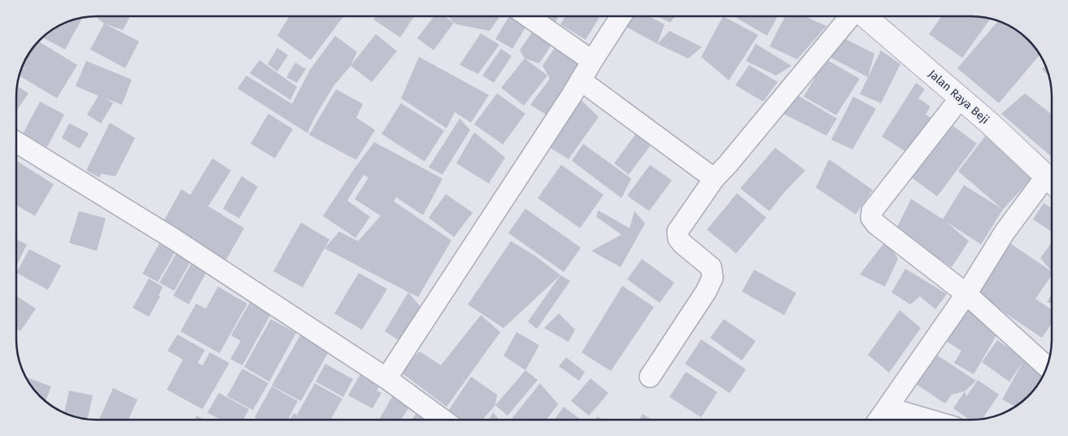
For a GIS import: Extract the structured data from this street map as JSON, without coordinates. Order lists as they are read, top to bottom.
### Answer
{
  "streets": {
    "street": ["Jalan Raya Beji"]
  }
}
